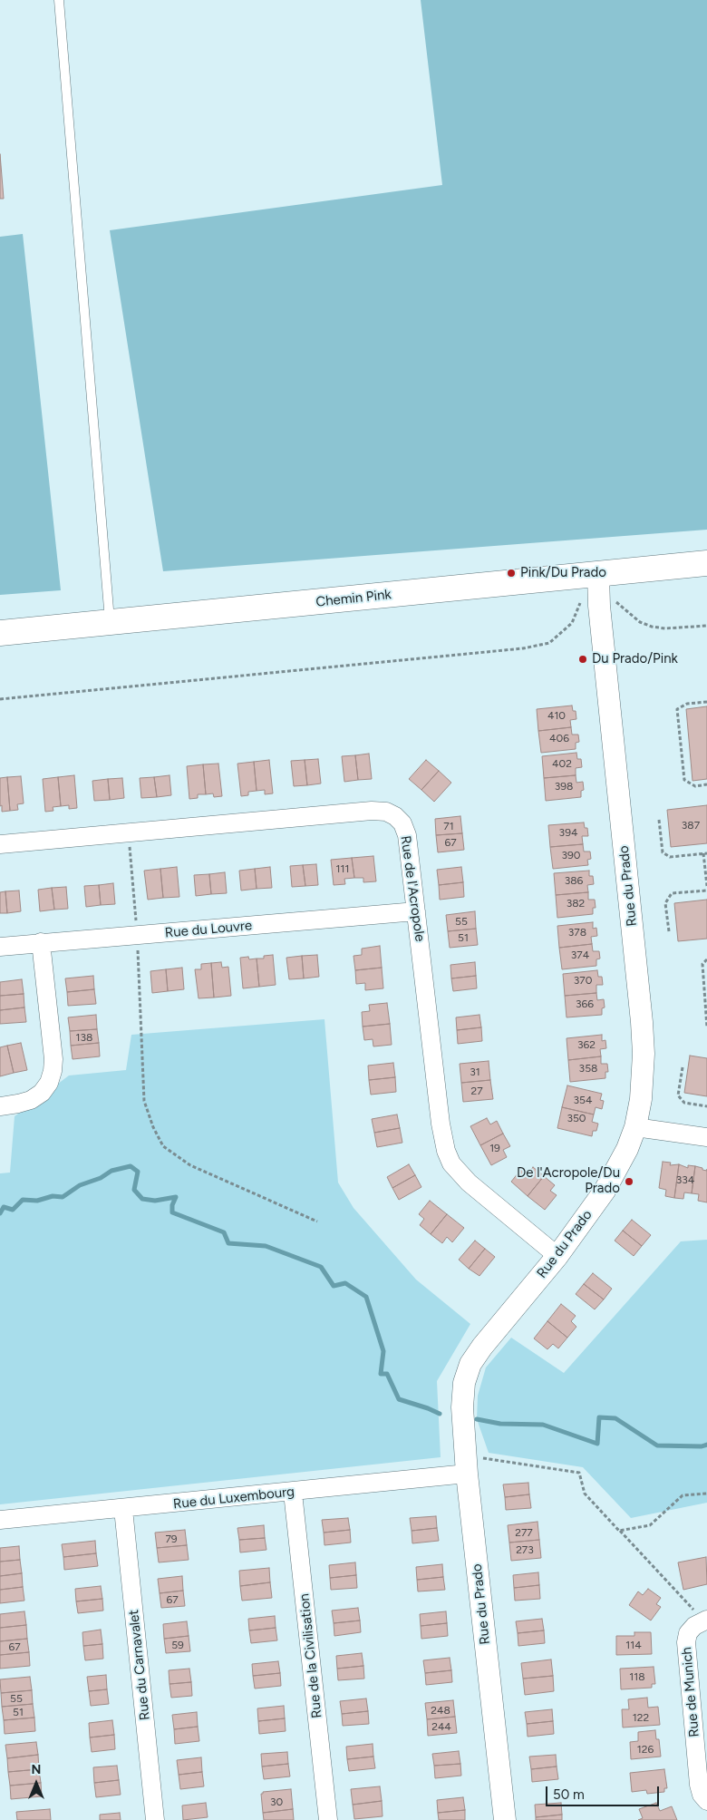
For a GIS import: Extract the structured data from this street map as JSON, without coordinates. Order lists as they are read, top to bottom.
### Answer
{
  "streets": {
    "main road": ["Chemin Pink"],
    "street": [
      "Rue du Prado",
      "Rue de l'Acropole",
      "Rue du Louvre",
      "Rue du Luxembourg",
      "Rue de la Civilisation",
      "Rue du Carnavalet",
      "Rue de Munich"
    ]
  },
  "crossings": [
    ["Chemin Pink", "Rue du Prado"],
    ["Rue du Prado", "Rue de l'Acropole"],
    ["Rue du Prado", "Rue du Luxembourg"],
    ["Rue de l'Acropole", "Rue du Louvre"],
    ["Rue du Luxembourg", "Rue de la Civilisation"],
    ["Rue du Luxembourg", "Rue du Carnavalet"]
  ],
  "places": ["Pink/Du Prado", "Du Prado/Pink", "De l'Acropole/Du Prado"],
  "house_numbers": [
    "410",
    "406",
    "402",
    "398",
    "387",
    "71",
    "394",
    "67",
    "390",
    "111",
    "386",
    "382",
    "55",
    "378",
    "51",
    "374",
    "370",
    "366",
    "138",
    "362",
    "358",
    "31",
    "27",
    "354",
    "350",
    "19",
    "334",
    "277",
    "79",
    "273",
    "67",
    "59",
    "114",
    "67",
    "118",
    "55",
    "248",
    "51",
    "122",
    "244",
    "126",
    "30"
  ],
  "scale_bar": "50 m",
  "north": "top"
}
